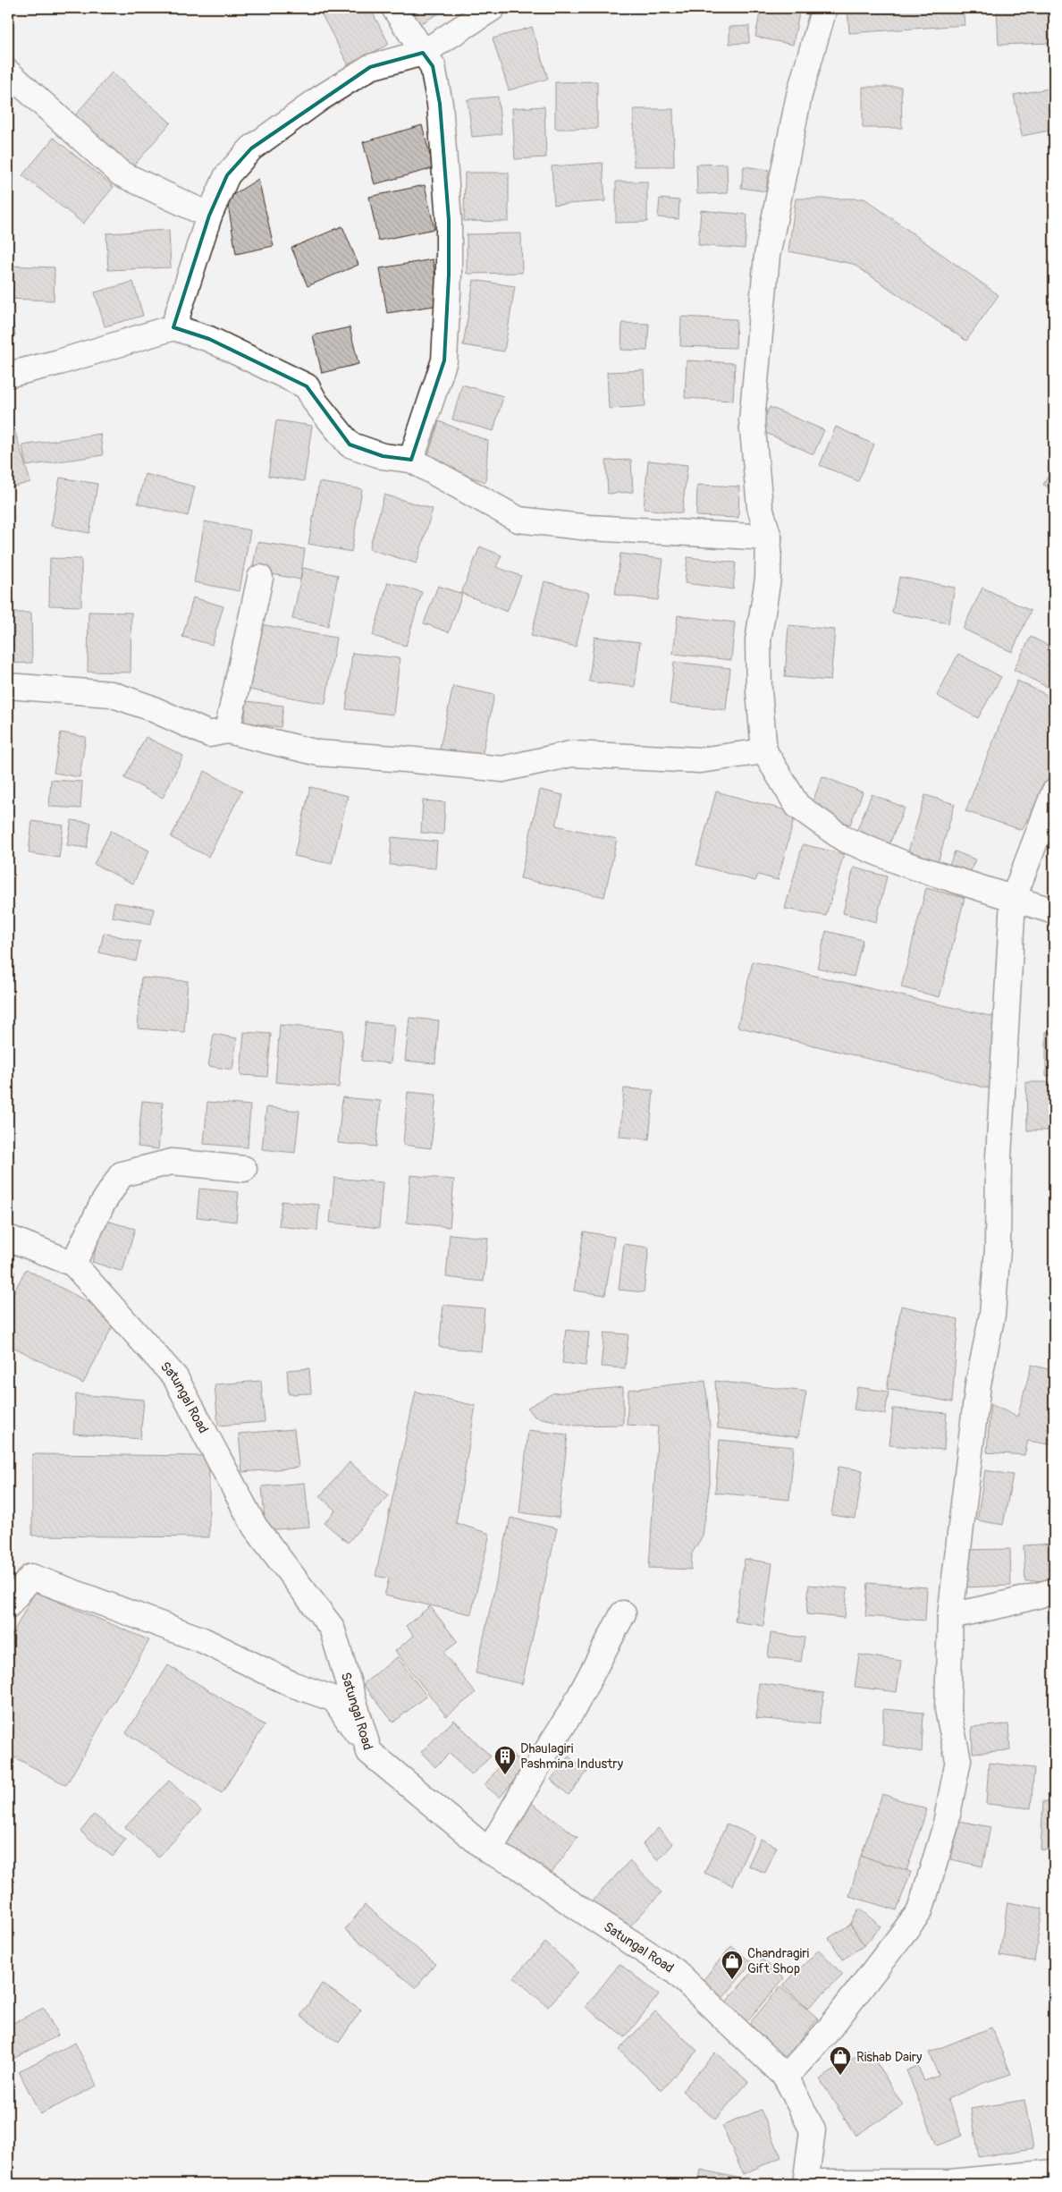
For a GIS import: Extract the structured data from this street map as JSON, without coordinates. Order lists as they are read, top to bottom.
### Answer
{
  "streets": {
    "street": ["Satungal Road"]
  },
  "places": {
    "building": ["Dhaulagiri Pashmina Industry"],
    "shop": ["Chandragiri Gift Shop", "Rishab Dairy"]
  }
}
